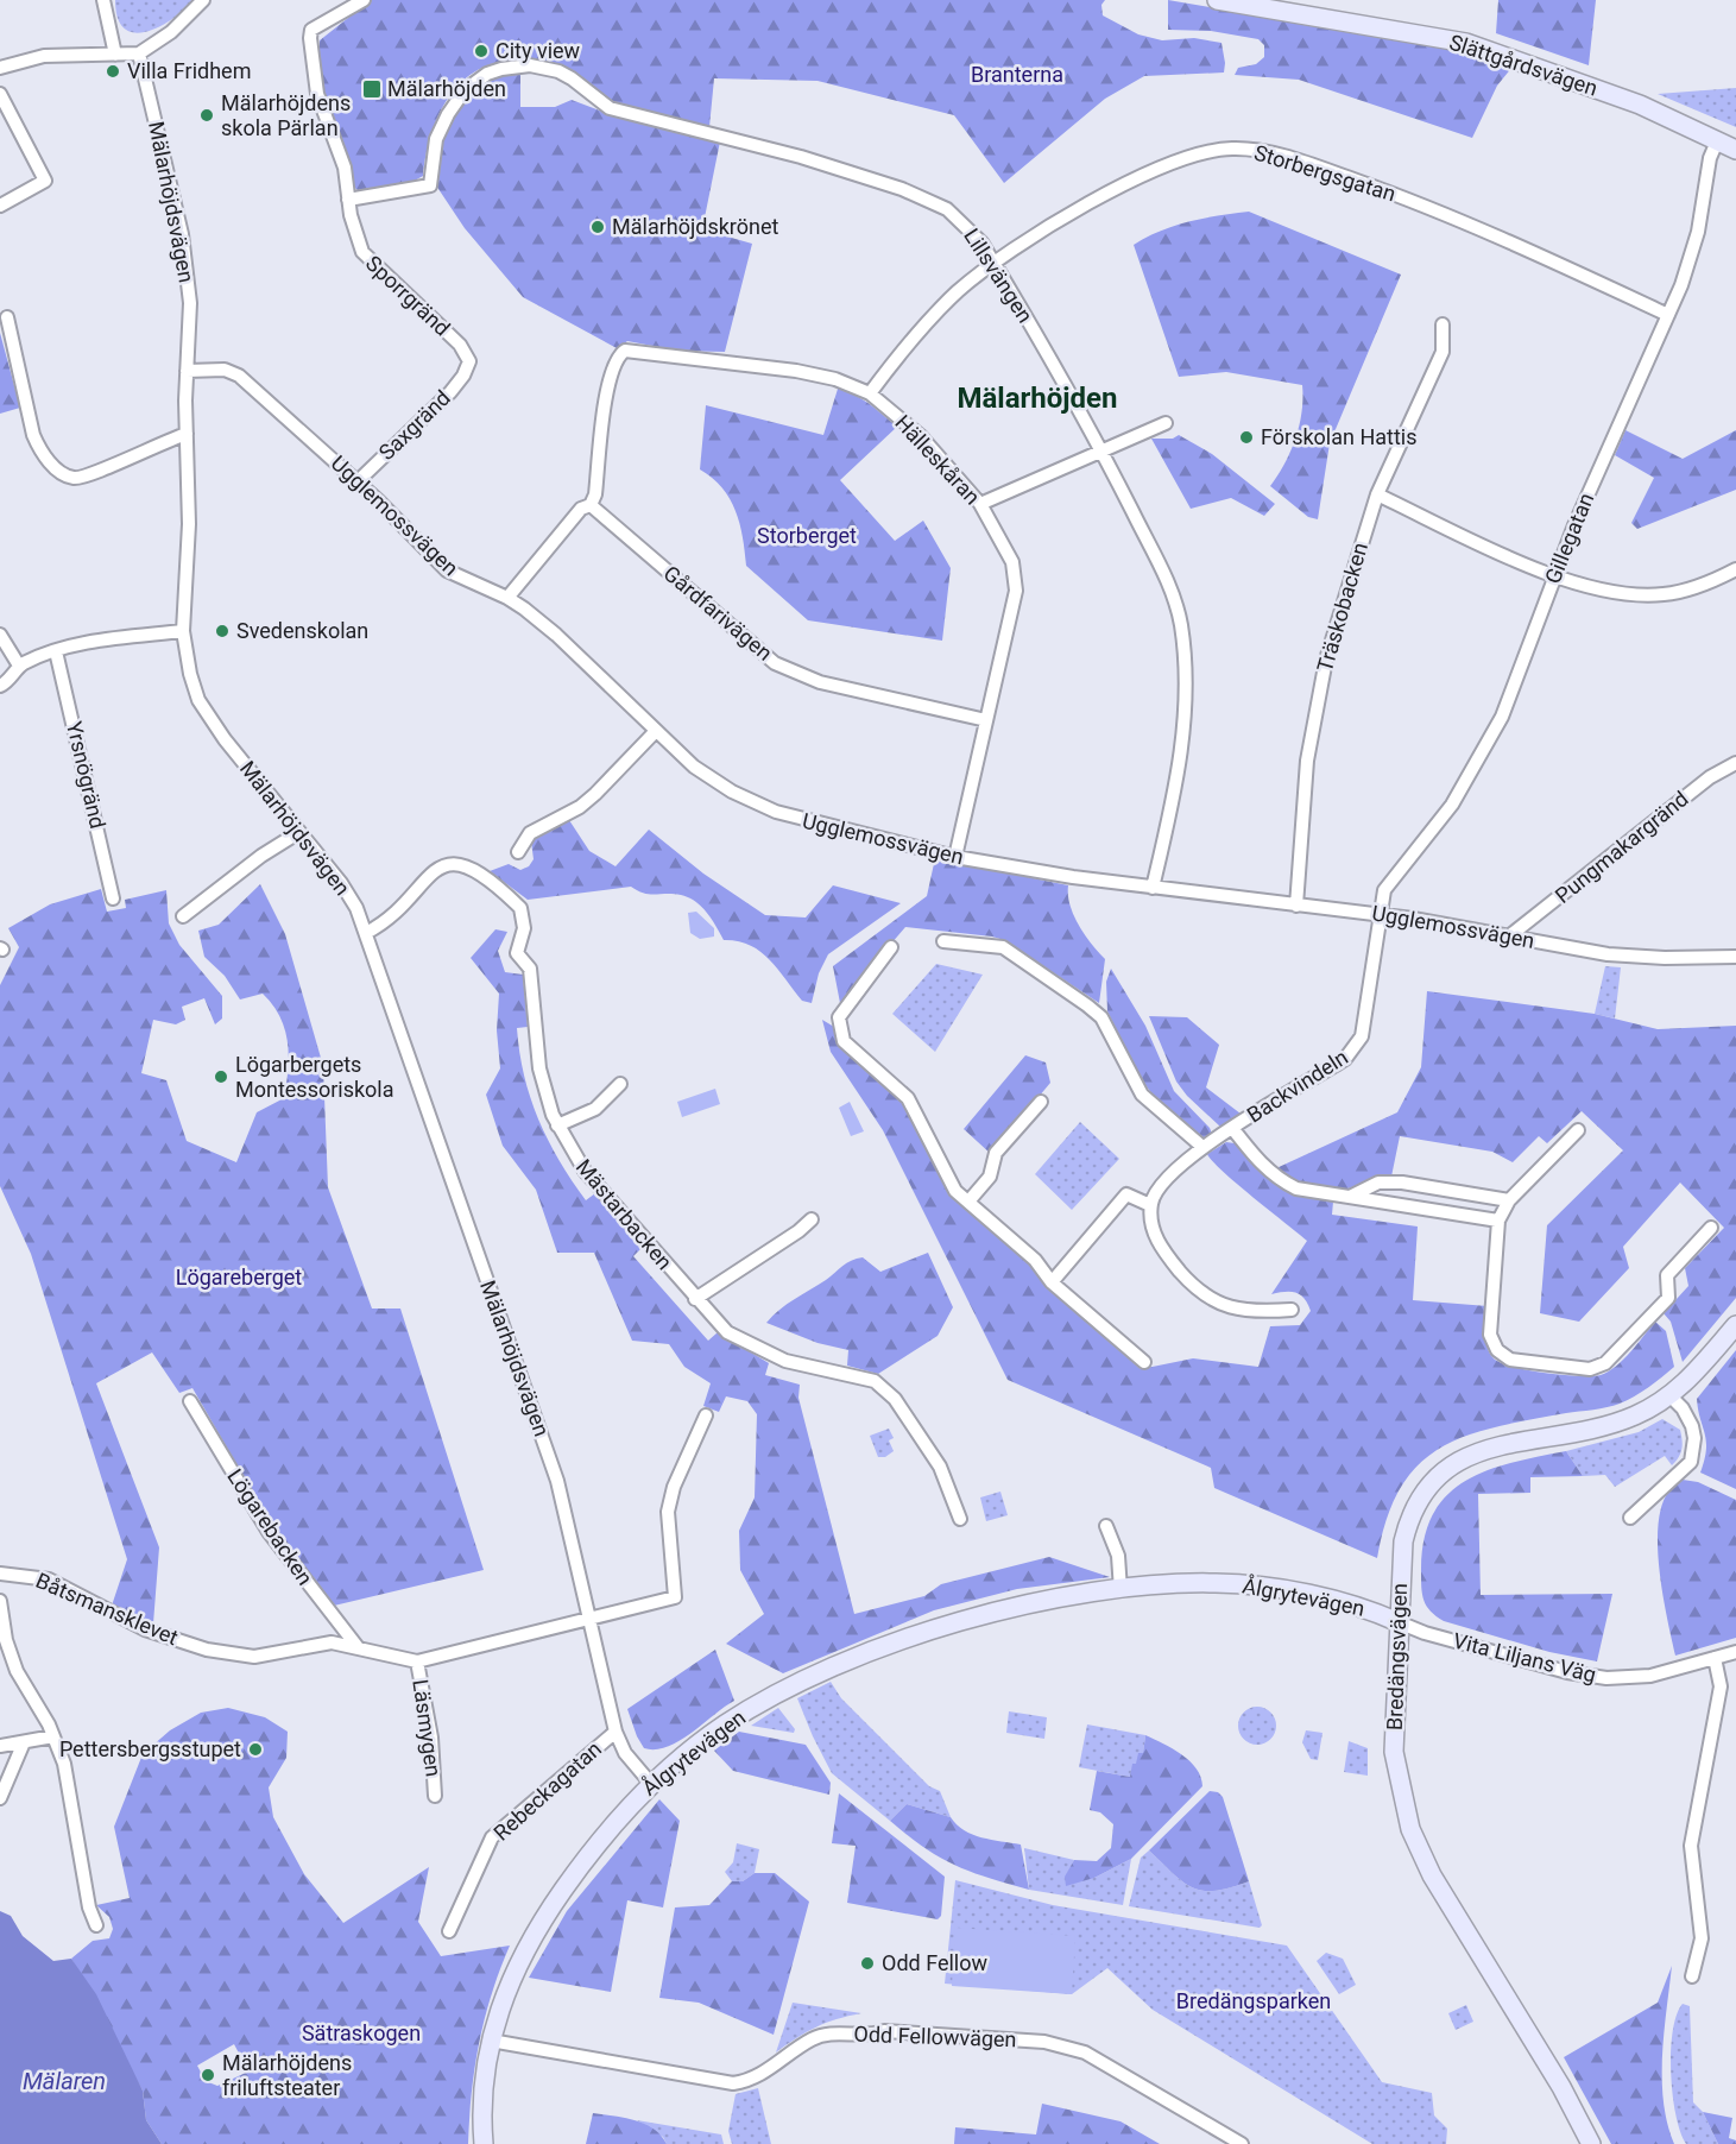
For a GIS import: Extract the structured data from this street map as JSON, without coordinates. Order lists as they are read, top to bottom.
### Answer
{
  "streets": {
    "street": [
      "Slättgårdsvägen",
      "Storbergsgatan",
      "Mälarhöjdsvägen",
      "Lillsvängen",
      "Sporrgränd",
      "Saxgränd",
      "Hälleskåran",
      "Ugglemossvägen",
      "Gillegatan",
      "Träskobacken",
      "Gårdfarivägen",
      "Yrsnögränd",
      "Pungmakargränd",
      "Backvindeln",
      "Mästarbacken",
      "Lögarebacken",
      "Ålgrytevägen",
      "Båtsmansklevet",
      "Bredängsvägen",
      "Vita Liljans Väg",
      "Läsmygen",
      "Rebeckagatan",
      "Odd Fellowvägen"
    ]
  },
  "crossings": [
    ["Slättgårdsvägen", "Gillegatan"],
    ["Storbergsgatan", "Lillsvängen"],
    ["Storbergsgatan", "Hälleskåran"],
    ["Storbergsgatan", "Gillegatan"],
    ["Mälarhöjdsvägen", "Ugglemossvägen"],
    ["Mälarhöjdsvägen", "Mästarbacken"],
    ["Mälarhöjdsvägen", "Ålgrytevägen"],
    ["Mälarhöjdsvägen", "Båtsmansklevet"],
    ["Mälarhöjdsvägen", "Rebeckagatan"],
    ["Lillsvängen", "Sporrgränd"],
    ["Lillsvängen", "Ugglemossvägen"],
    ["Sporrgränd", "Saxgränd"],
    ["Saxgränd", "Ugglemossvägen"],
    ["Hälleskåran", "Ugglemossvägen"],
    ["Hälleskåran", "Gårdfarivägen"],
    ["Ugglemossvägen", "Gillegatan"],
    ["Ugglemossvägen", "Träskobacken"],
    ["Ugglemossvägen", "Pungmakargränd"],
    ["Ugglemossvägen", "Backvindeln"],
    ["Gillegatan", "Backvindeln"],
    ["Lögarebacken", "Båtsmansklevet"],
    ["Ålgrytevägen", "Bredängsvägen"],
    ["Ålgrytevägen", "Vita Liljans Väg"],
    ["Ålgrytevägen", "Odd Fellowvägen"],
    ["Båtsmansklevet", "Läsmygen"],
    ["Bredängsvägen", "Vita Liljans Väg"]
  ],
  "districts": ["Mälarhöjden"],
  "water": ["Mälaren"],
  "parks": [
    "Branterna",
    "Storberget",
    "Lögareberget",
    "Bredängsparken",
    "Sätraskogen"
  ],
  "places": {
    "other": [
      "City view",
      "Villa Fridhem",
      "Mälarhöjdens skola Pärlan",
      "Mälarhöjdskrönet",
      "Förskolan Hattis",
      "Svedenskolan",
      "Lögarbergets Montessoriskola",
      "Pettersbergsstupet",
      "Odd Fellow",
      "Mälarhöjdens friluftsteater"
    ],
    "transit": ["Mälarhöjden"]
  }
}
